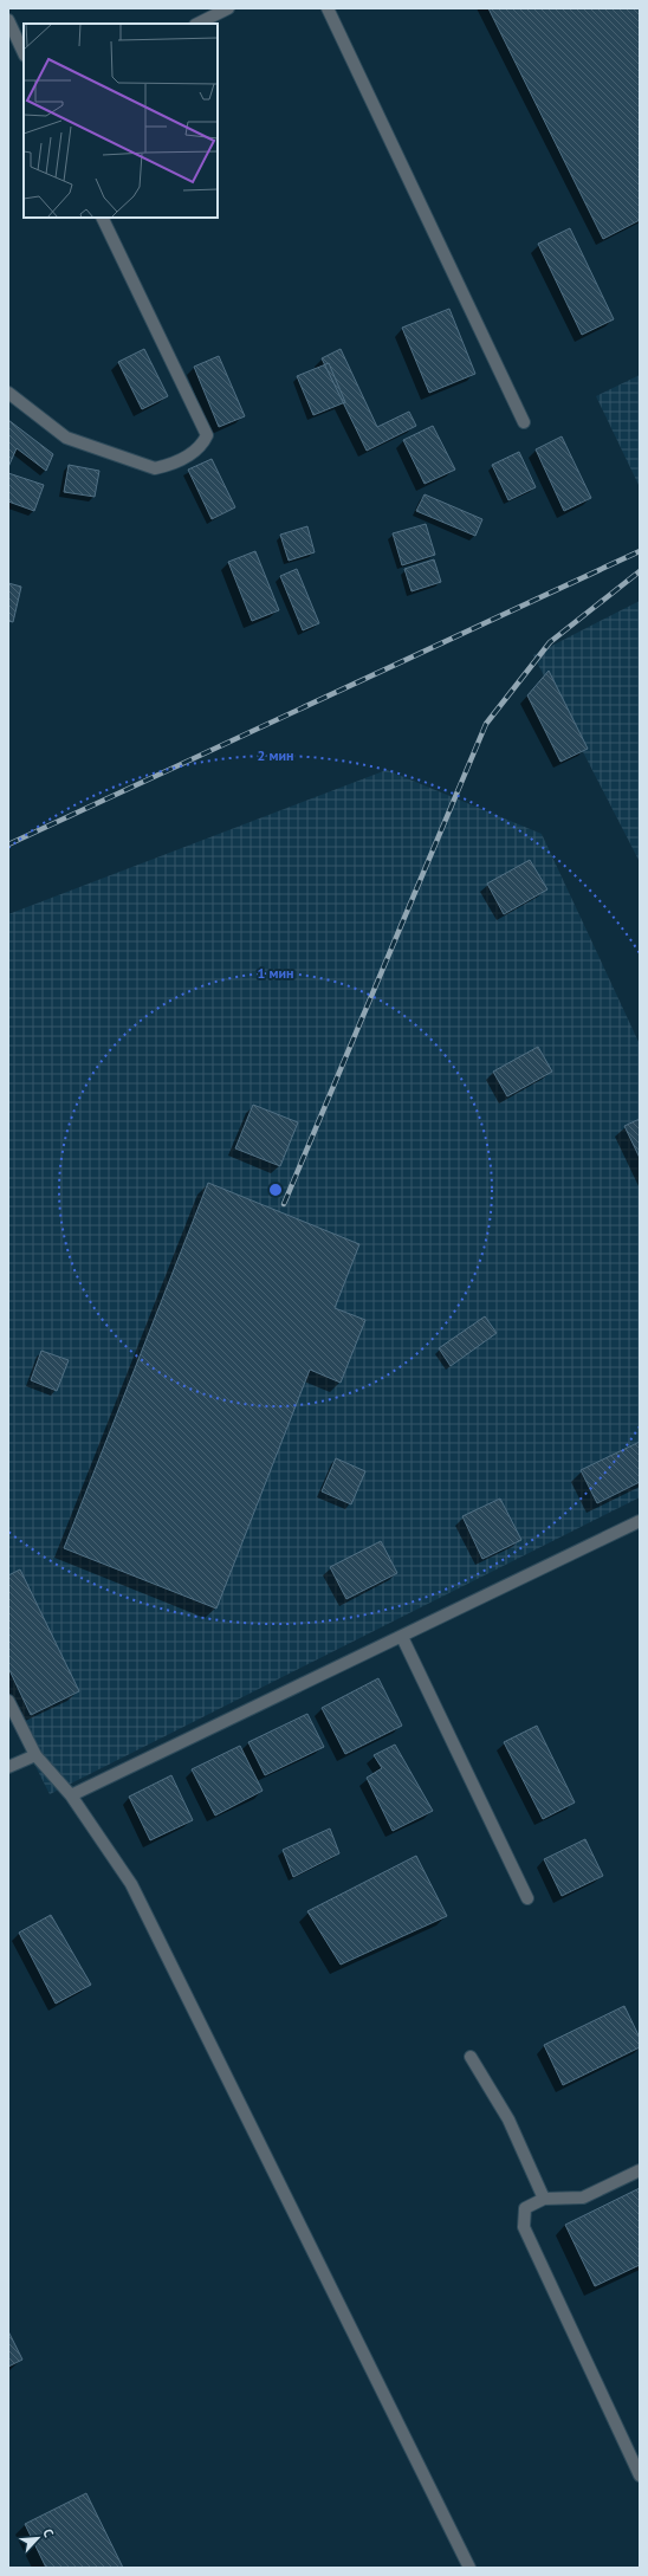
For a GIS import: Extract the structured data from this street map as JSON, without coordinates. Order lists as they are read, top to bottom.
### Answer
{
  "north": "top right",
  "rings": ["2 мин", "1 мин"]
}
